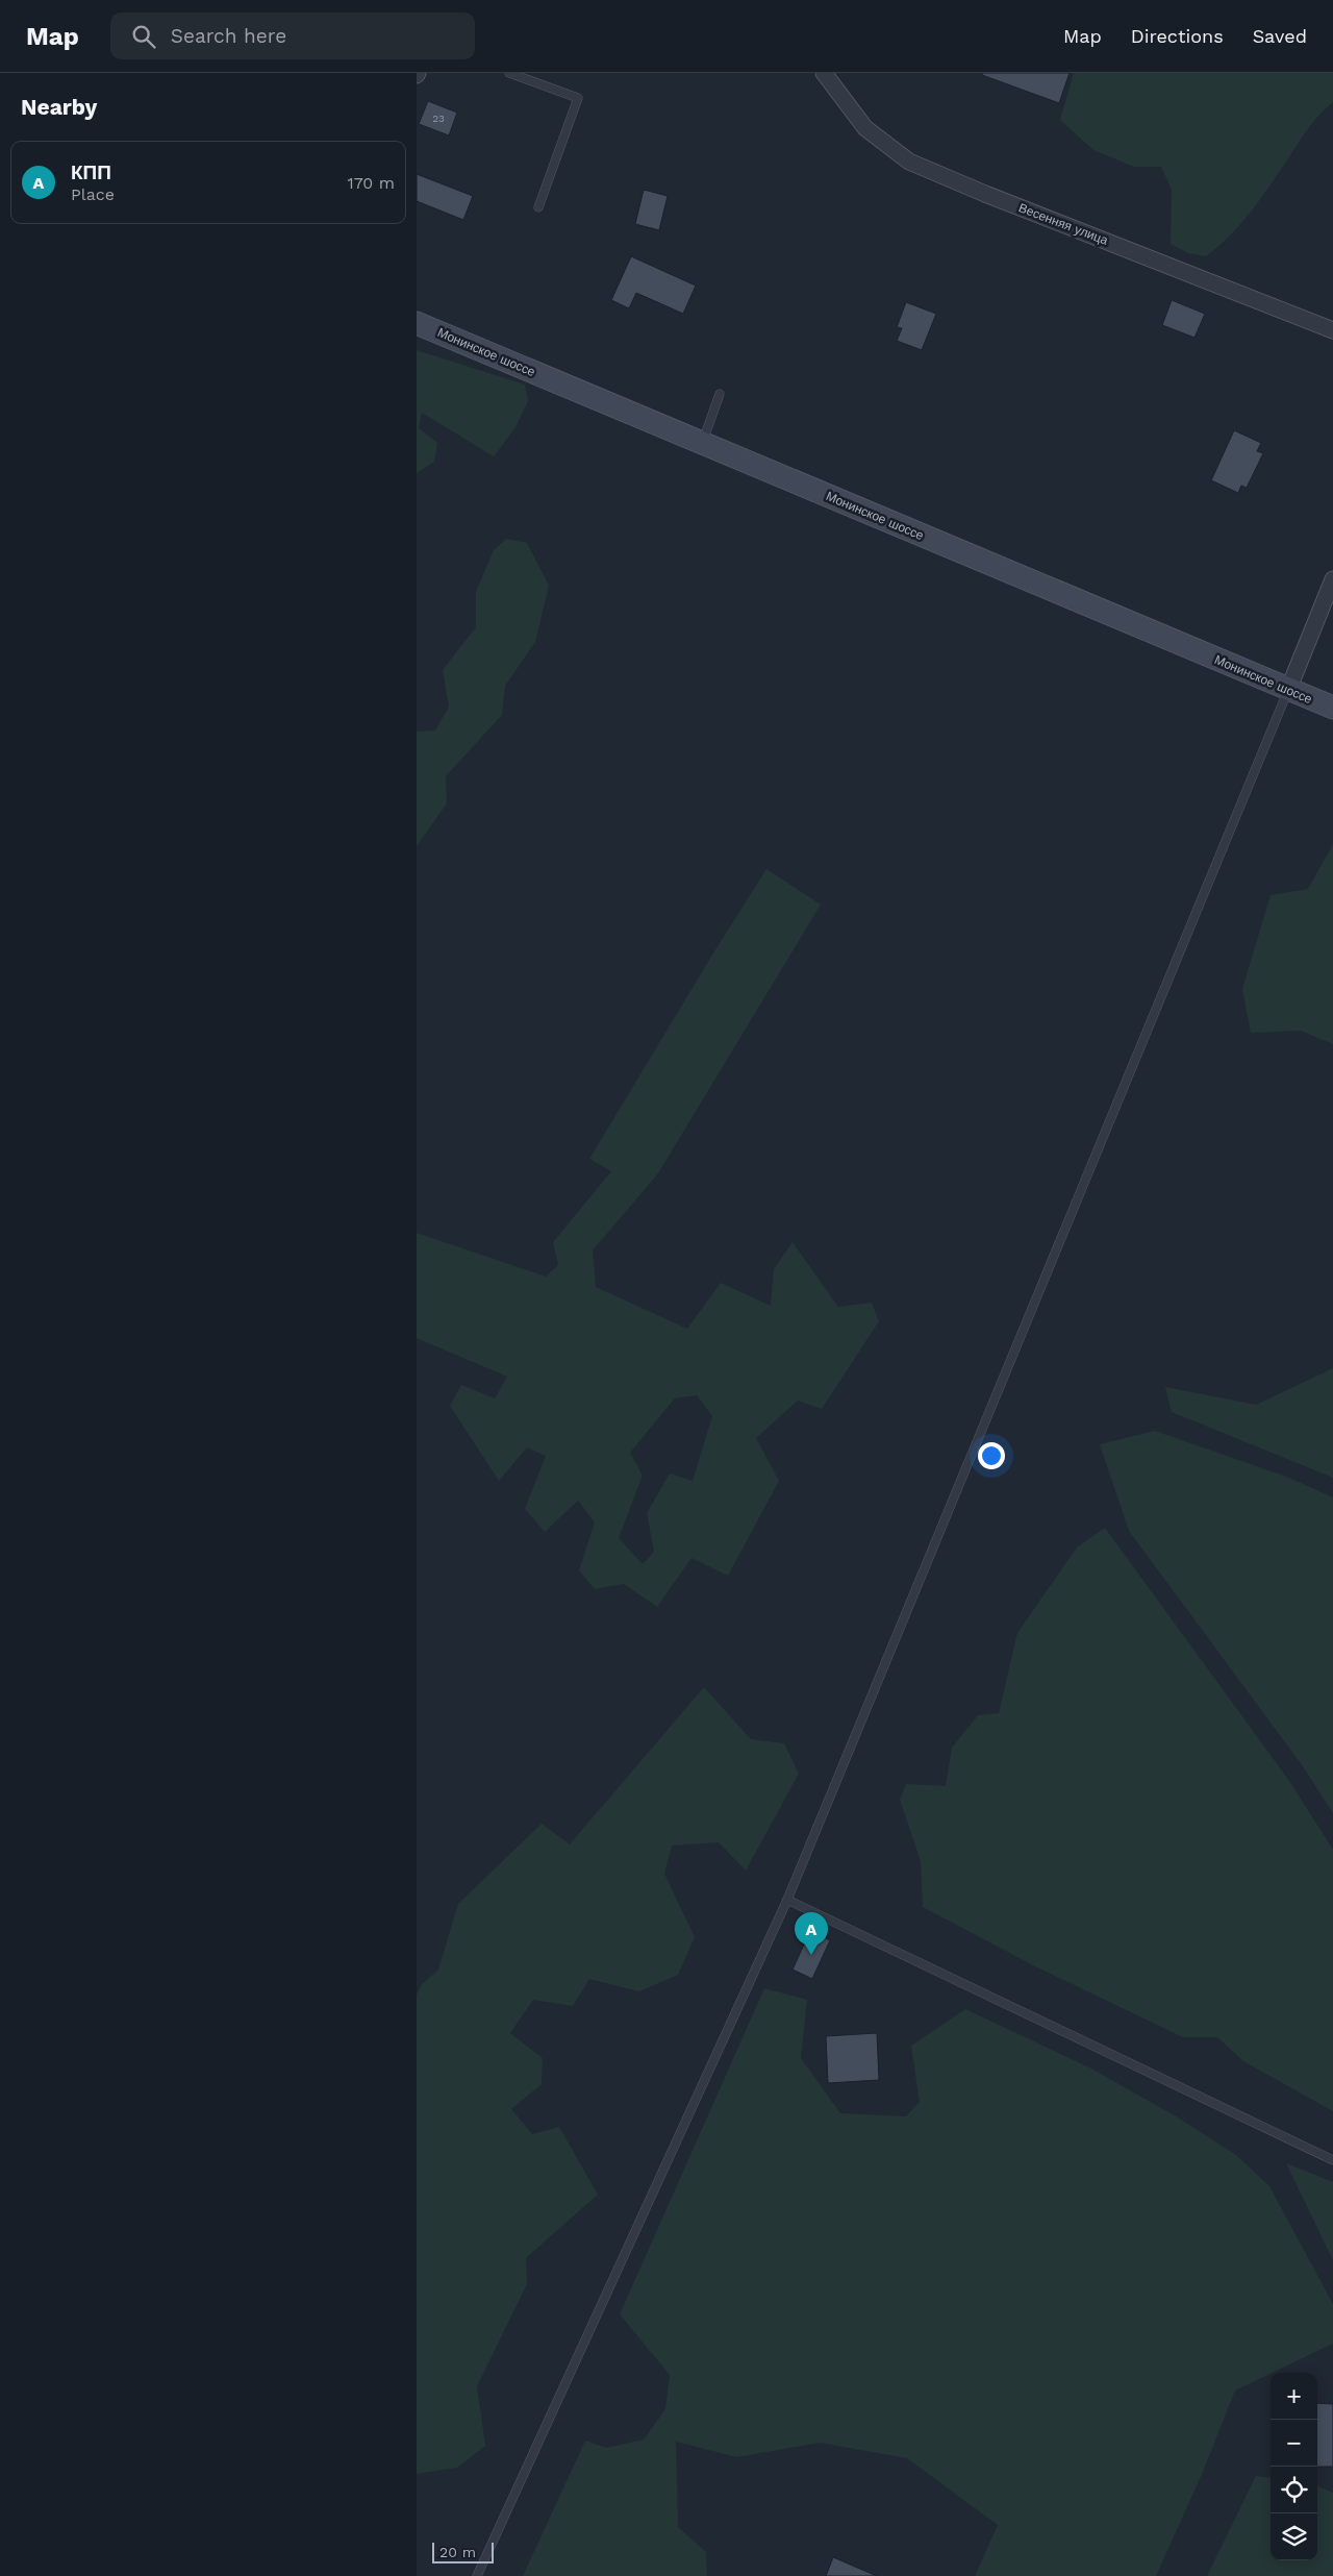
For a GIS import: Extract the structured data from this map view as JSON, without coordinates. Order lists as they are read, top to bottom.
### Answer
{
  "streets": {
    "main road": ["Монинское шоссе"],
    "street": ["Весенняя улица"]
  },
  "house_numbers": ["23"],
  "scale_bar": "20 m",
  "page": {
    "header": "Map",
    "search": "Search here",
    "nav": ["Map", "Directions", "Saved"],
    "heading": "Nearby",
    "list": [
      {
        "mark": "A",
        "name": "КПП",
        "note": "Place",
        "value": "170 m"
      }
    ],
    "pins": "A",
    "map_buttons": ["+", "−"],
    "scale": "20 m"
  }
}
